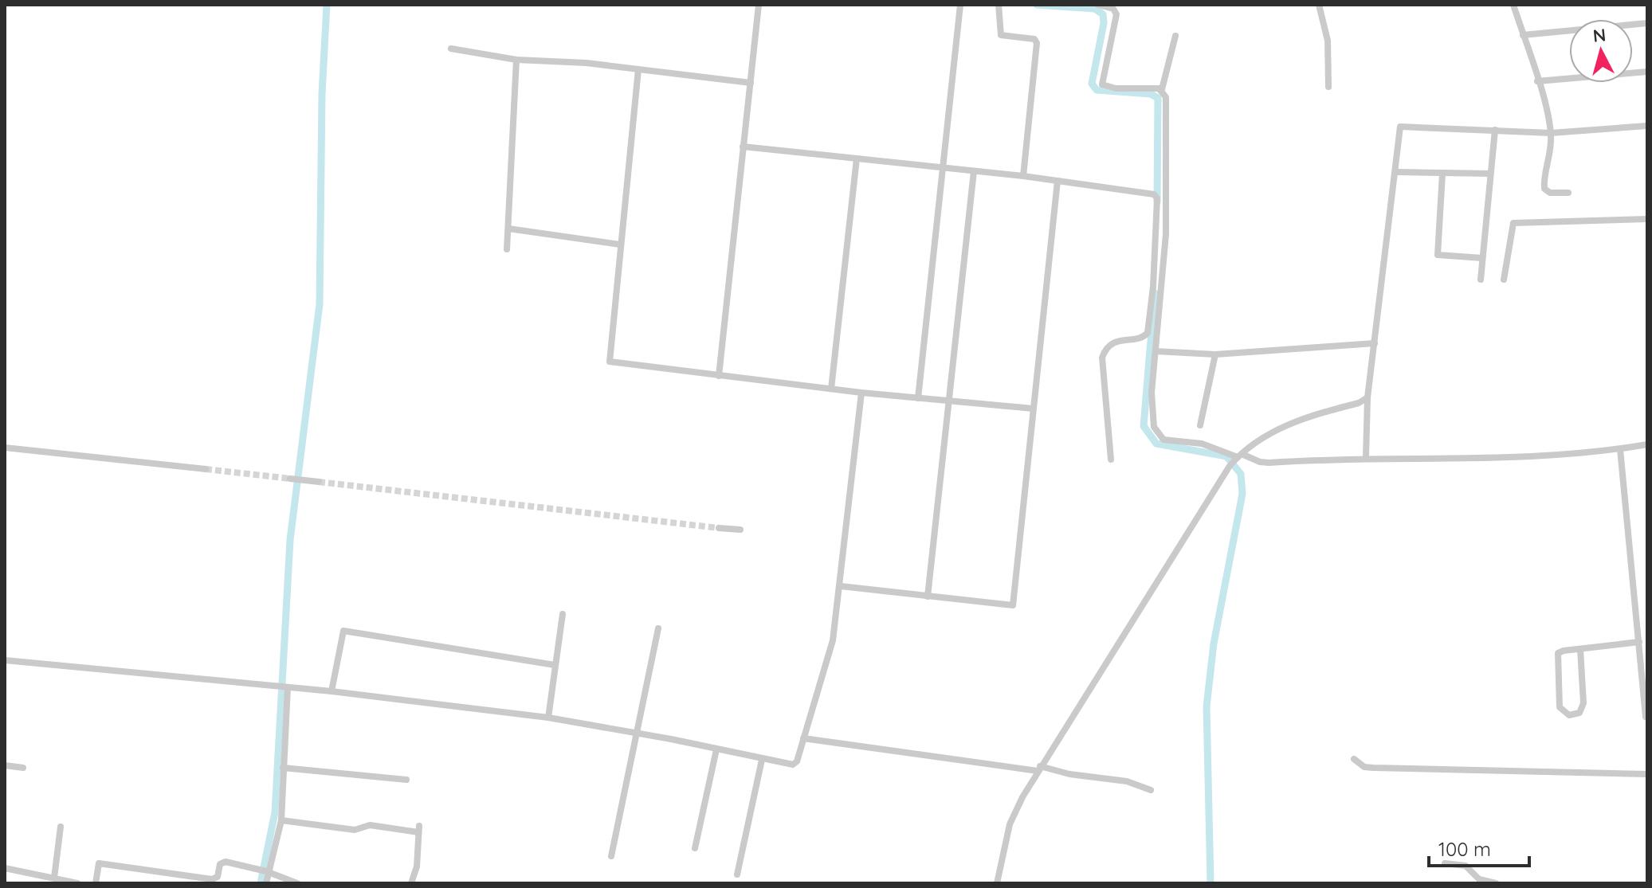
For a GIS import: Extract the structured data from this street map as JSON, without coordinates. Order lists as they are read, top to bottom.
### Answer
{
  "scale_bar": "100 m",
  "north": "top"
}
